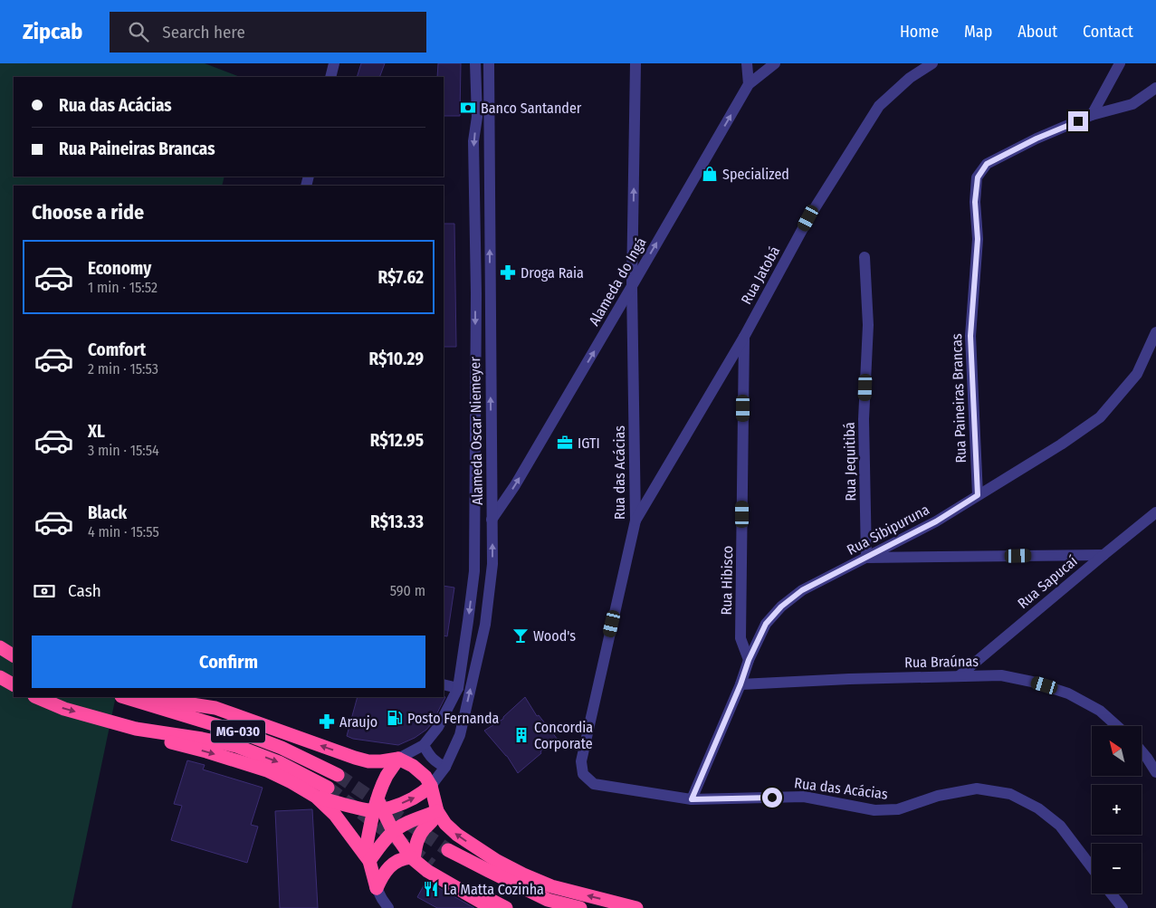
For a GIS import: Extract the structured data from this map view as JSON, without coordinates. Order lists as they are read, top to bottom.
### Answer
{
  "streets": {
    "highway": ["MG-030"],
    "street": [
      "Rua Jatobá",
      "Alameda do Ingá",
      "Rua Paineiras Brancas",
      "Alameda Oscar Niemeyer",
      "Rua Jequitibá",
      "Rua das Acácias",
      "Rua Sibipuruna",
      "Rua Hibisco",
      "Rua Sapucaí",
      "Rua Braúnas"
    ]
  },
  "crossings": [
    ["Rua Jatobá", "Rua das Acácias"],
    ["Rua Jatobá", "Rua Hibisco"],
    ["Alameda do Ingá", "Alameda Oscar Niemeyer"],
    ["Alameda do Ingá", "Rua das Acácias"],
    ["Rua Paineiras Brancas", "Rua Sibipuruna"],
    ["Rua Jequitibá", "Rua Sibipuruna"],
    ["Rua das Acácias", "Rua Sibipuruna"],
    ["Rua Sibipuruna", "Rua Hibisco"],
    ["Rua Sibipuruna", "Rua Braúnas"],
    ["Rua Sapucaí", "Rua Braúnas"]
  ],
  "one_way": ["Alameda do Ingá"],
  "places": {
    "bank": ["Banco Santander"],
    "shop": ["Specialized"],
    "pharmacy": ["Droga Raia", "Araujo"],
    "office": ["IGTI"],
    "bar": ["Wood's"],
    "fuel station": ["Posto Fernanda"],
    "building": ["Concordia Corporate"],
    "restaurant": ["La Matta Cozinha"]
  },
  "north": "top left",
  "page": {
    "header": "Zipcab",
    "search": "Search here",
    "nav": [
      "Home",
      "Map",
      "About",
      "Contact"
    ],
    "banner": ["Rua das Acácias", "Rua Paineiras Brancas"],
    "heading": "Choose a ride",
    "list": [
      {
        "name": "Economy",
        "note": "1 min · 15:52",
        "value": "R$7.62"
      },
      {
        "name": "Comfort",
        "note": "2 min · 15:53",
        "value": "R$10.29"
      },
      {
        "name": "XL",
        "note": "3 min · 15:54",
        "value": "R$12.95"
      },
      {
        "name": "Black",
        "note": "4 min · 15:55",
        "value": "R$13.33"
      }
    ],
    "pay": ["Cash", "590 m"],
    "buttons": "Confirm",
    "map_buttons": ["+", "−"]
  }
}
